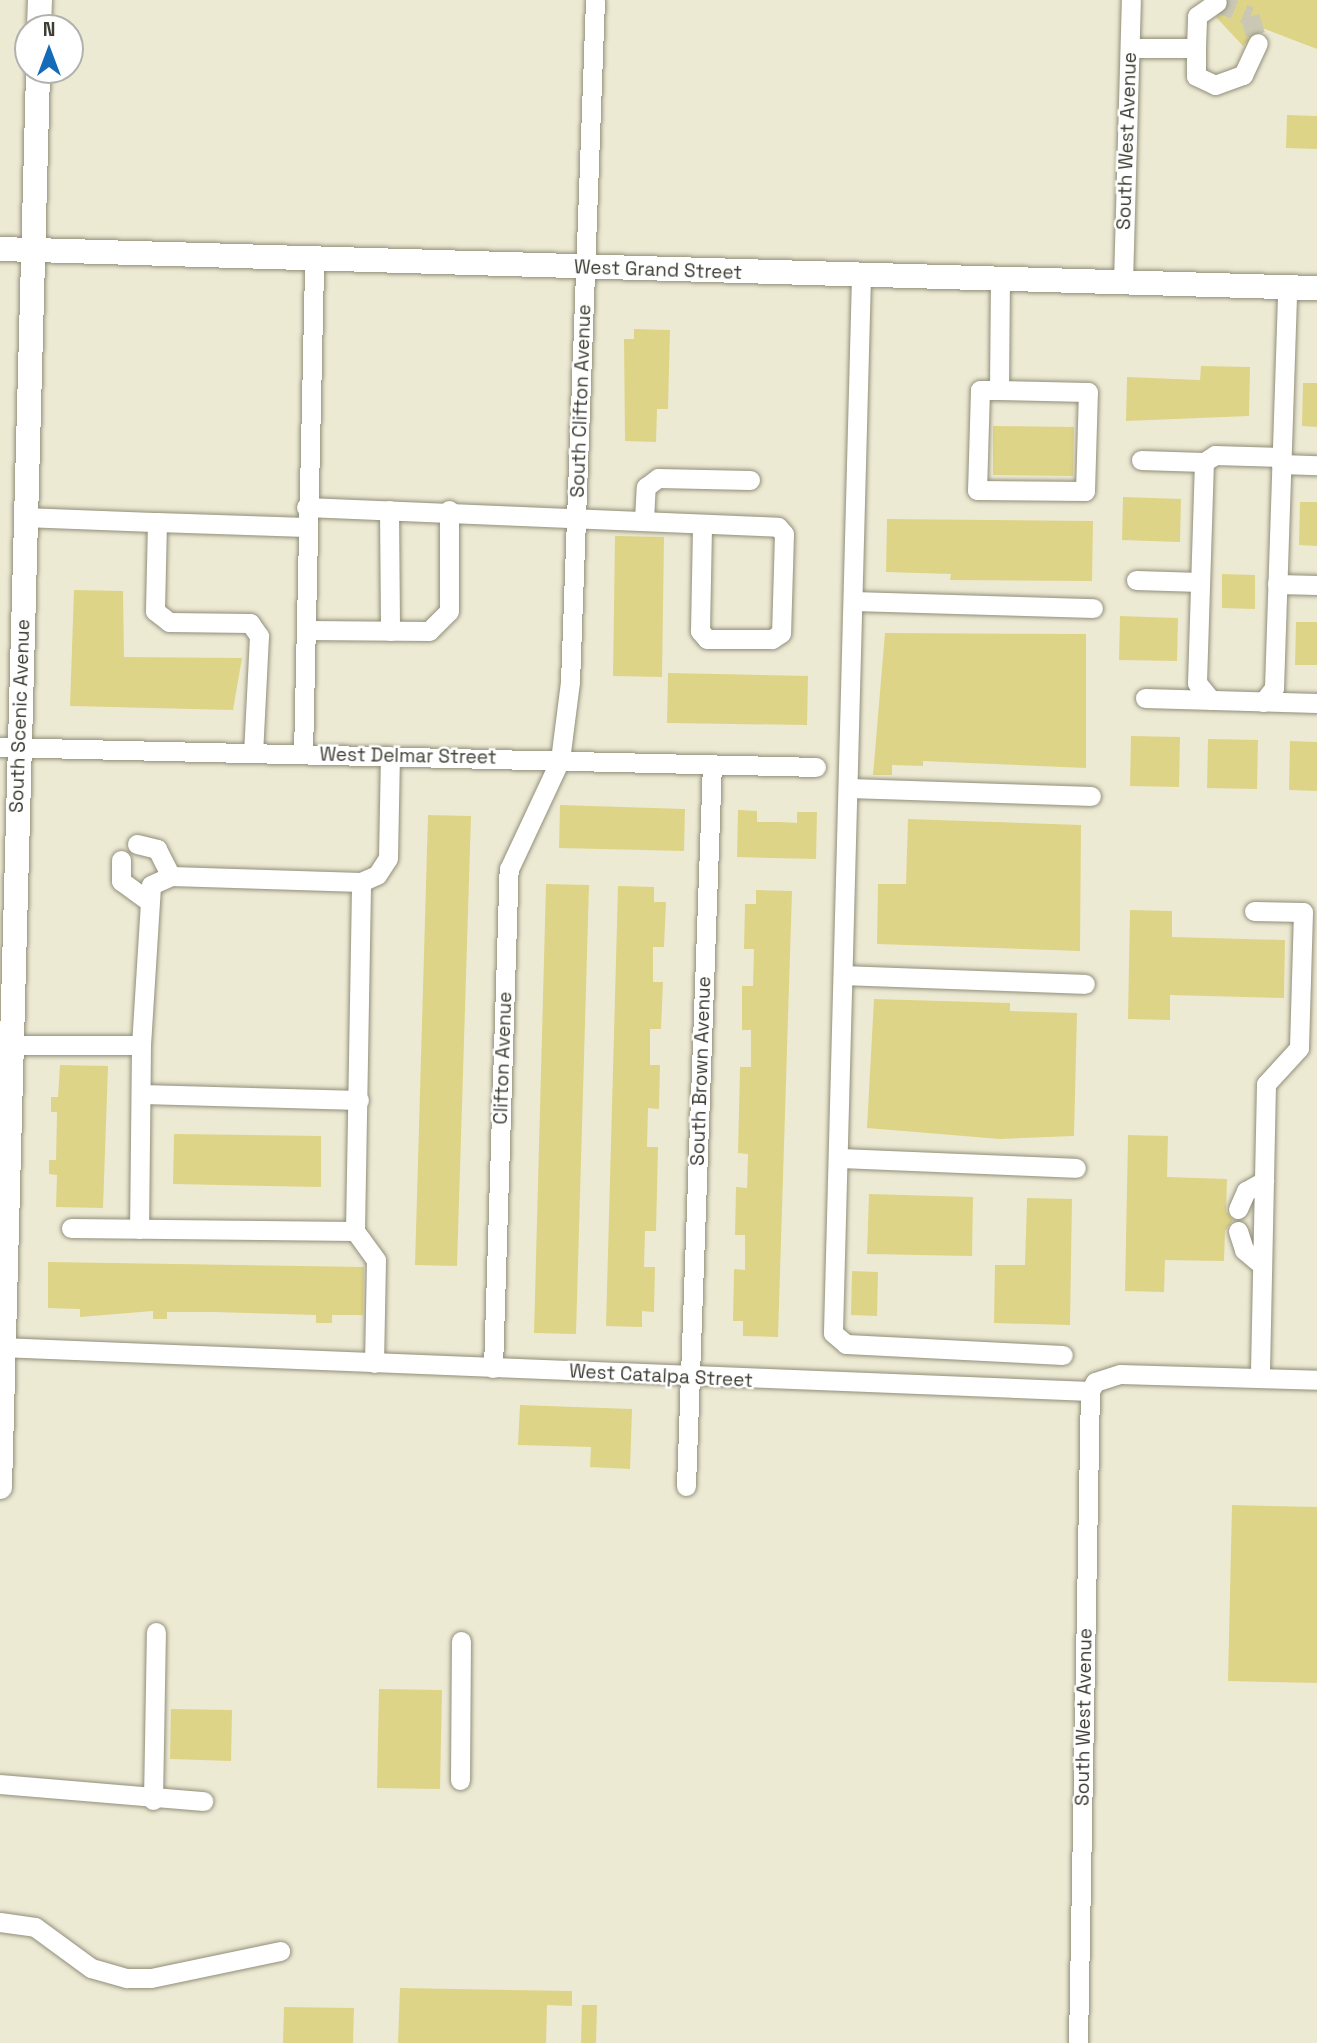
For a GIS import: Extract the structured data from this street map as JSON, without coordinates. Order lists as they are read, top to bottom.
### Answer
{
  "streets": {
    "main road": ["West Grand Street", "South Scenic Avenue"],
    "street": [
      "South West Avenue",
      "South Clifton Avenue",
      "West Delmar Street",
      "Clifton Avenue",
      "South Brown Avenue",
      "West Catalpa Street"
    ]
  },
  "crossings": [
    ["South West Avenue", "West Grand Street"],
    ["South West Avenue", "West Catalpa Street"],
    ["West Grand Street", "South Clifton Avenue"],
    ["West Grand Street", "South Scenic Avenue"],
    ["South Clifton Avenue", "West Delmar Street"],
    ["South Clifton Avenue", "Clifton Avenue"],
    ["South Scenic Avenue", "West Delmar Street"],
    ["South Scenic Avenue", "West Catalpa Street"],
    ["West Delmar Street", "Clifton Avenue"],
    ["West Delmar Street", "South Brown Avenue"],
    ["Clifton Avenue", "West Catalpa Street"],
    ["South Brown Avenue", "West Catalpa Street"]
  ],
  "north": "top"
}
